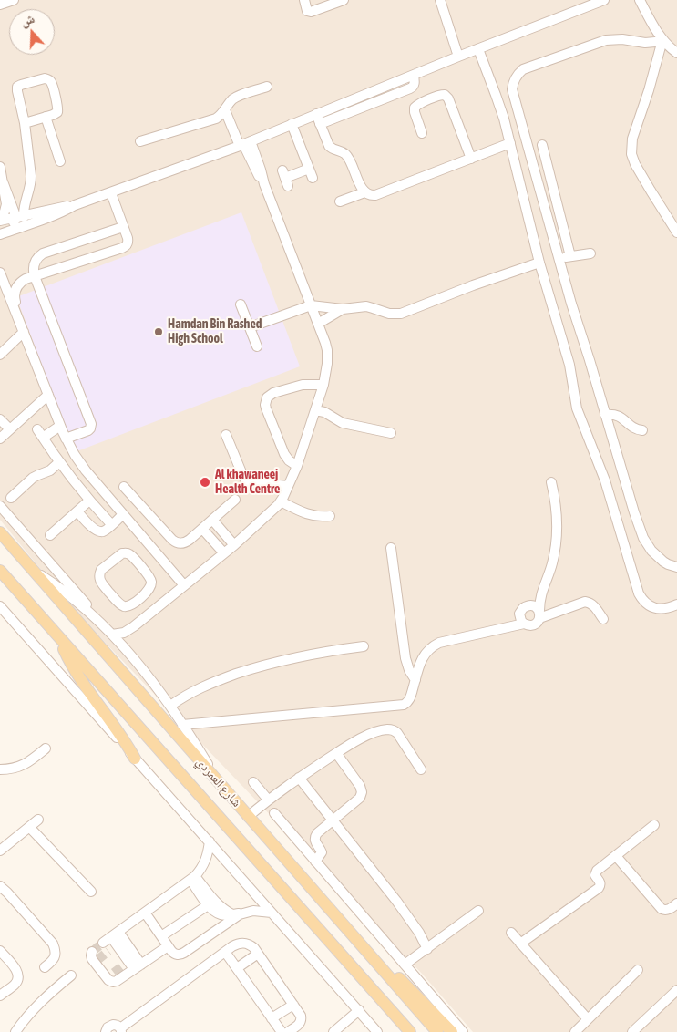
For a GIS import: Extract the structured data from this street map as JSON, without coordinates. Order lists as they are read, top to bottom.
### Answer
{
  "streets": {
    "main road": ["شارع العمردي"]
  },
  "places": ["Hamdan Bin Rashed High School", "Al khawaneej Health Centre"],
  "north": "top"
}
